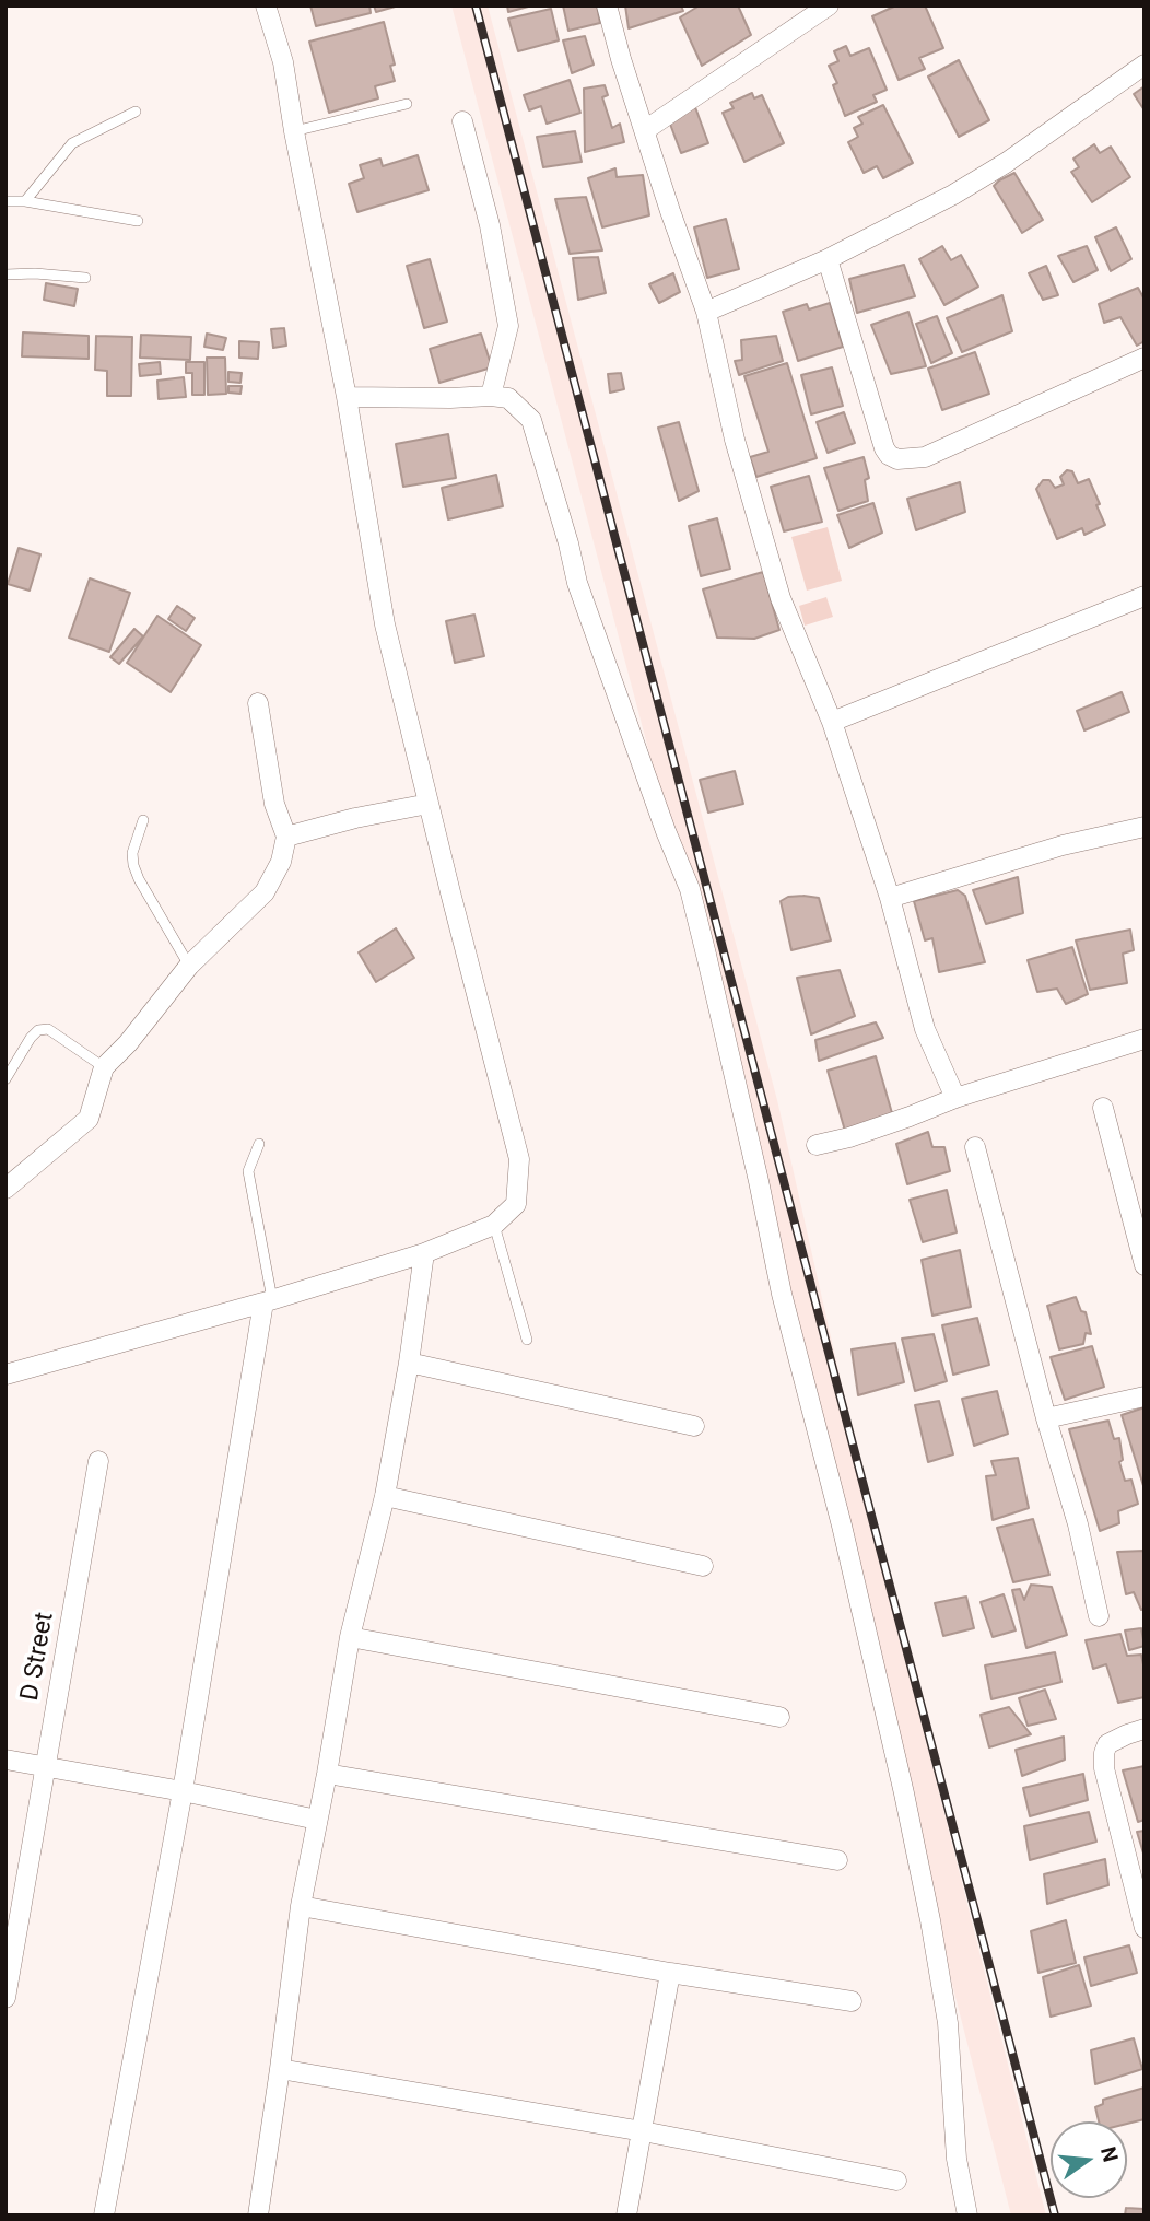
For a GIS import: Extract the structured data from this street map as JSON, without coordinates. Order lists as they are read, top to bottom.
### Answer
{
  "streets": {
    "street": ["D Street"]
  },
  "north": "right"
}
